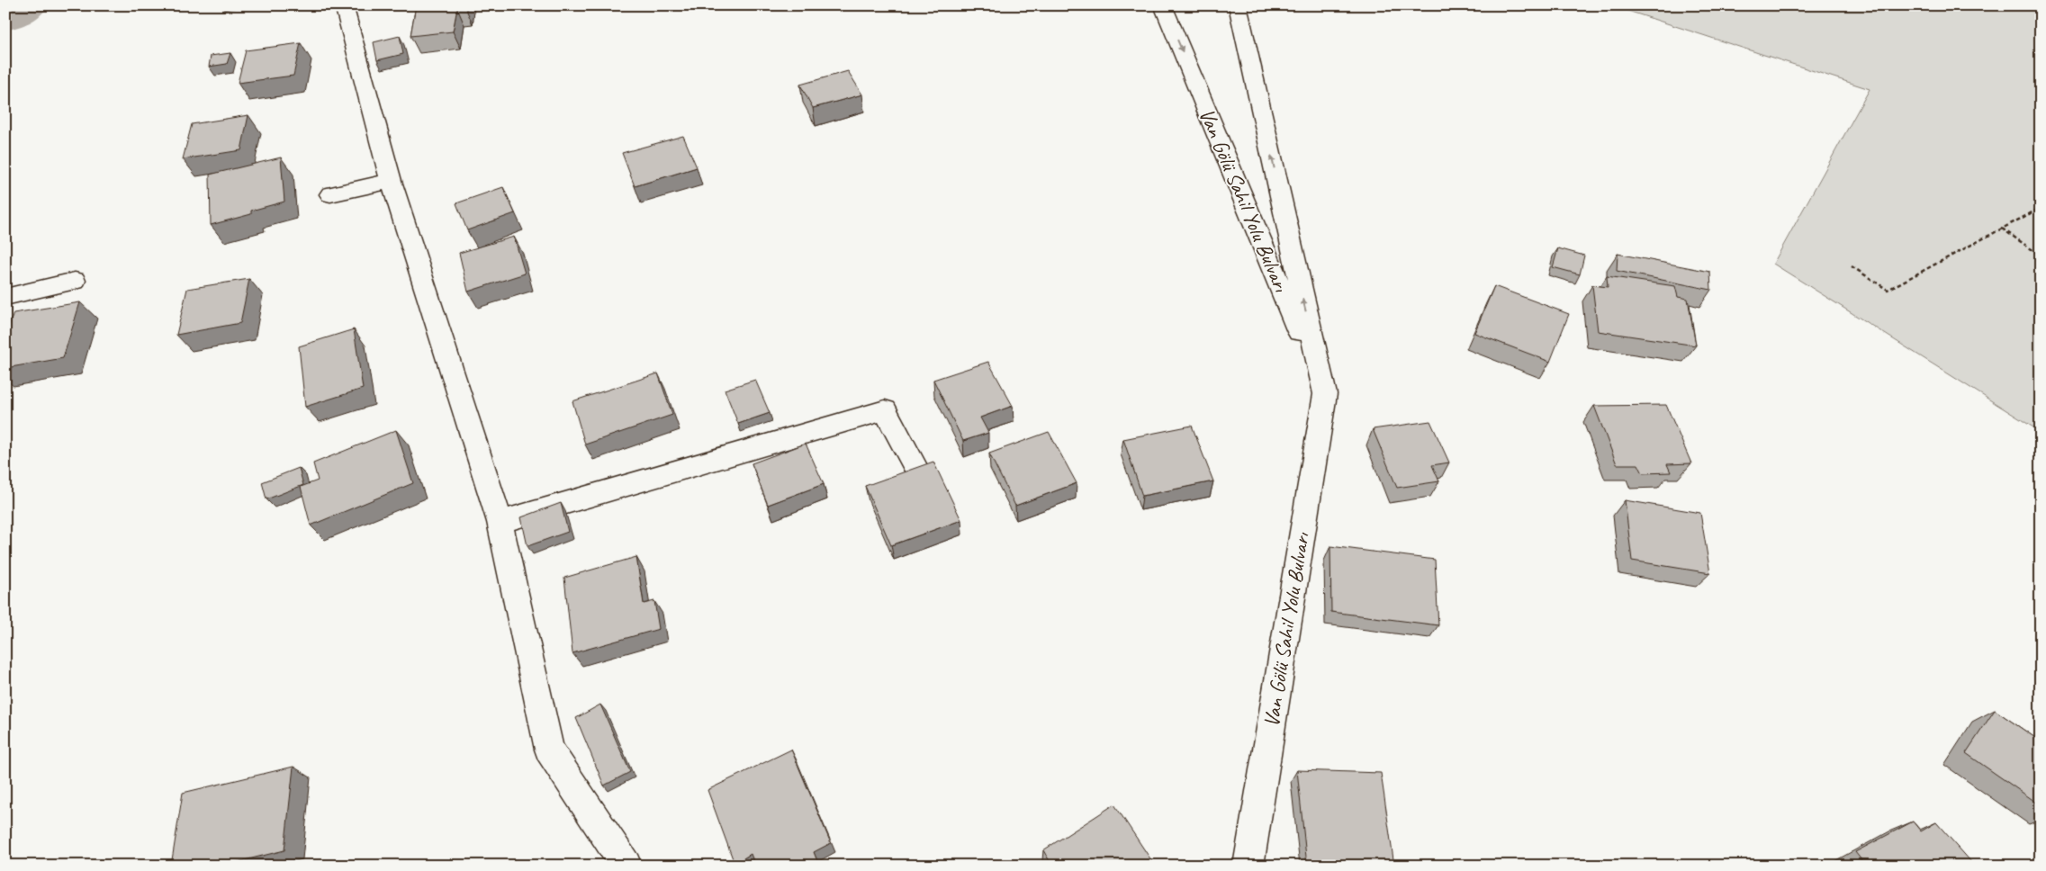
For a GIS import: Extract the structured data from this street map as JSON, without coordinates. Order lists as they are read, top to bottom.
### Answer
{
  "streets": {
    "street": ["Van Gölü Sahil Yolu Bulvarı"]
  }
}
